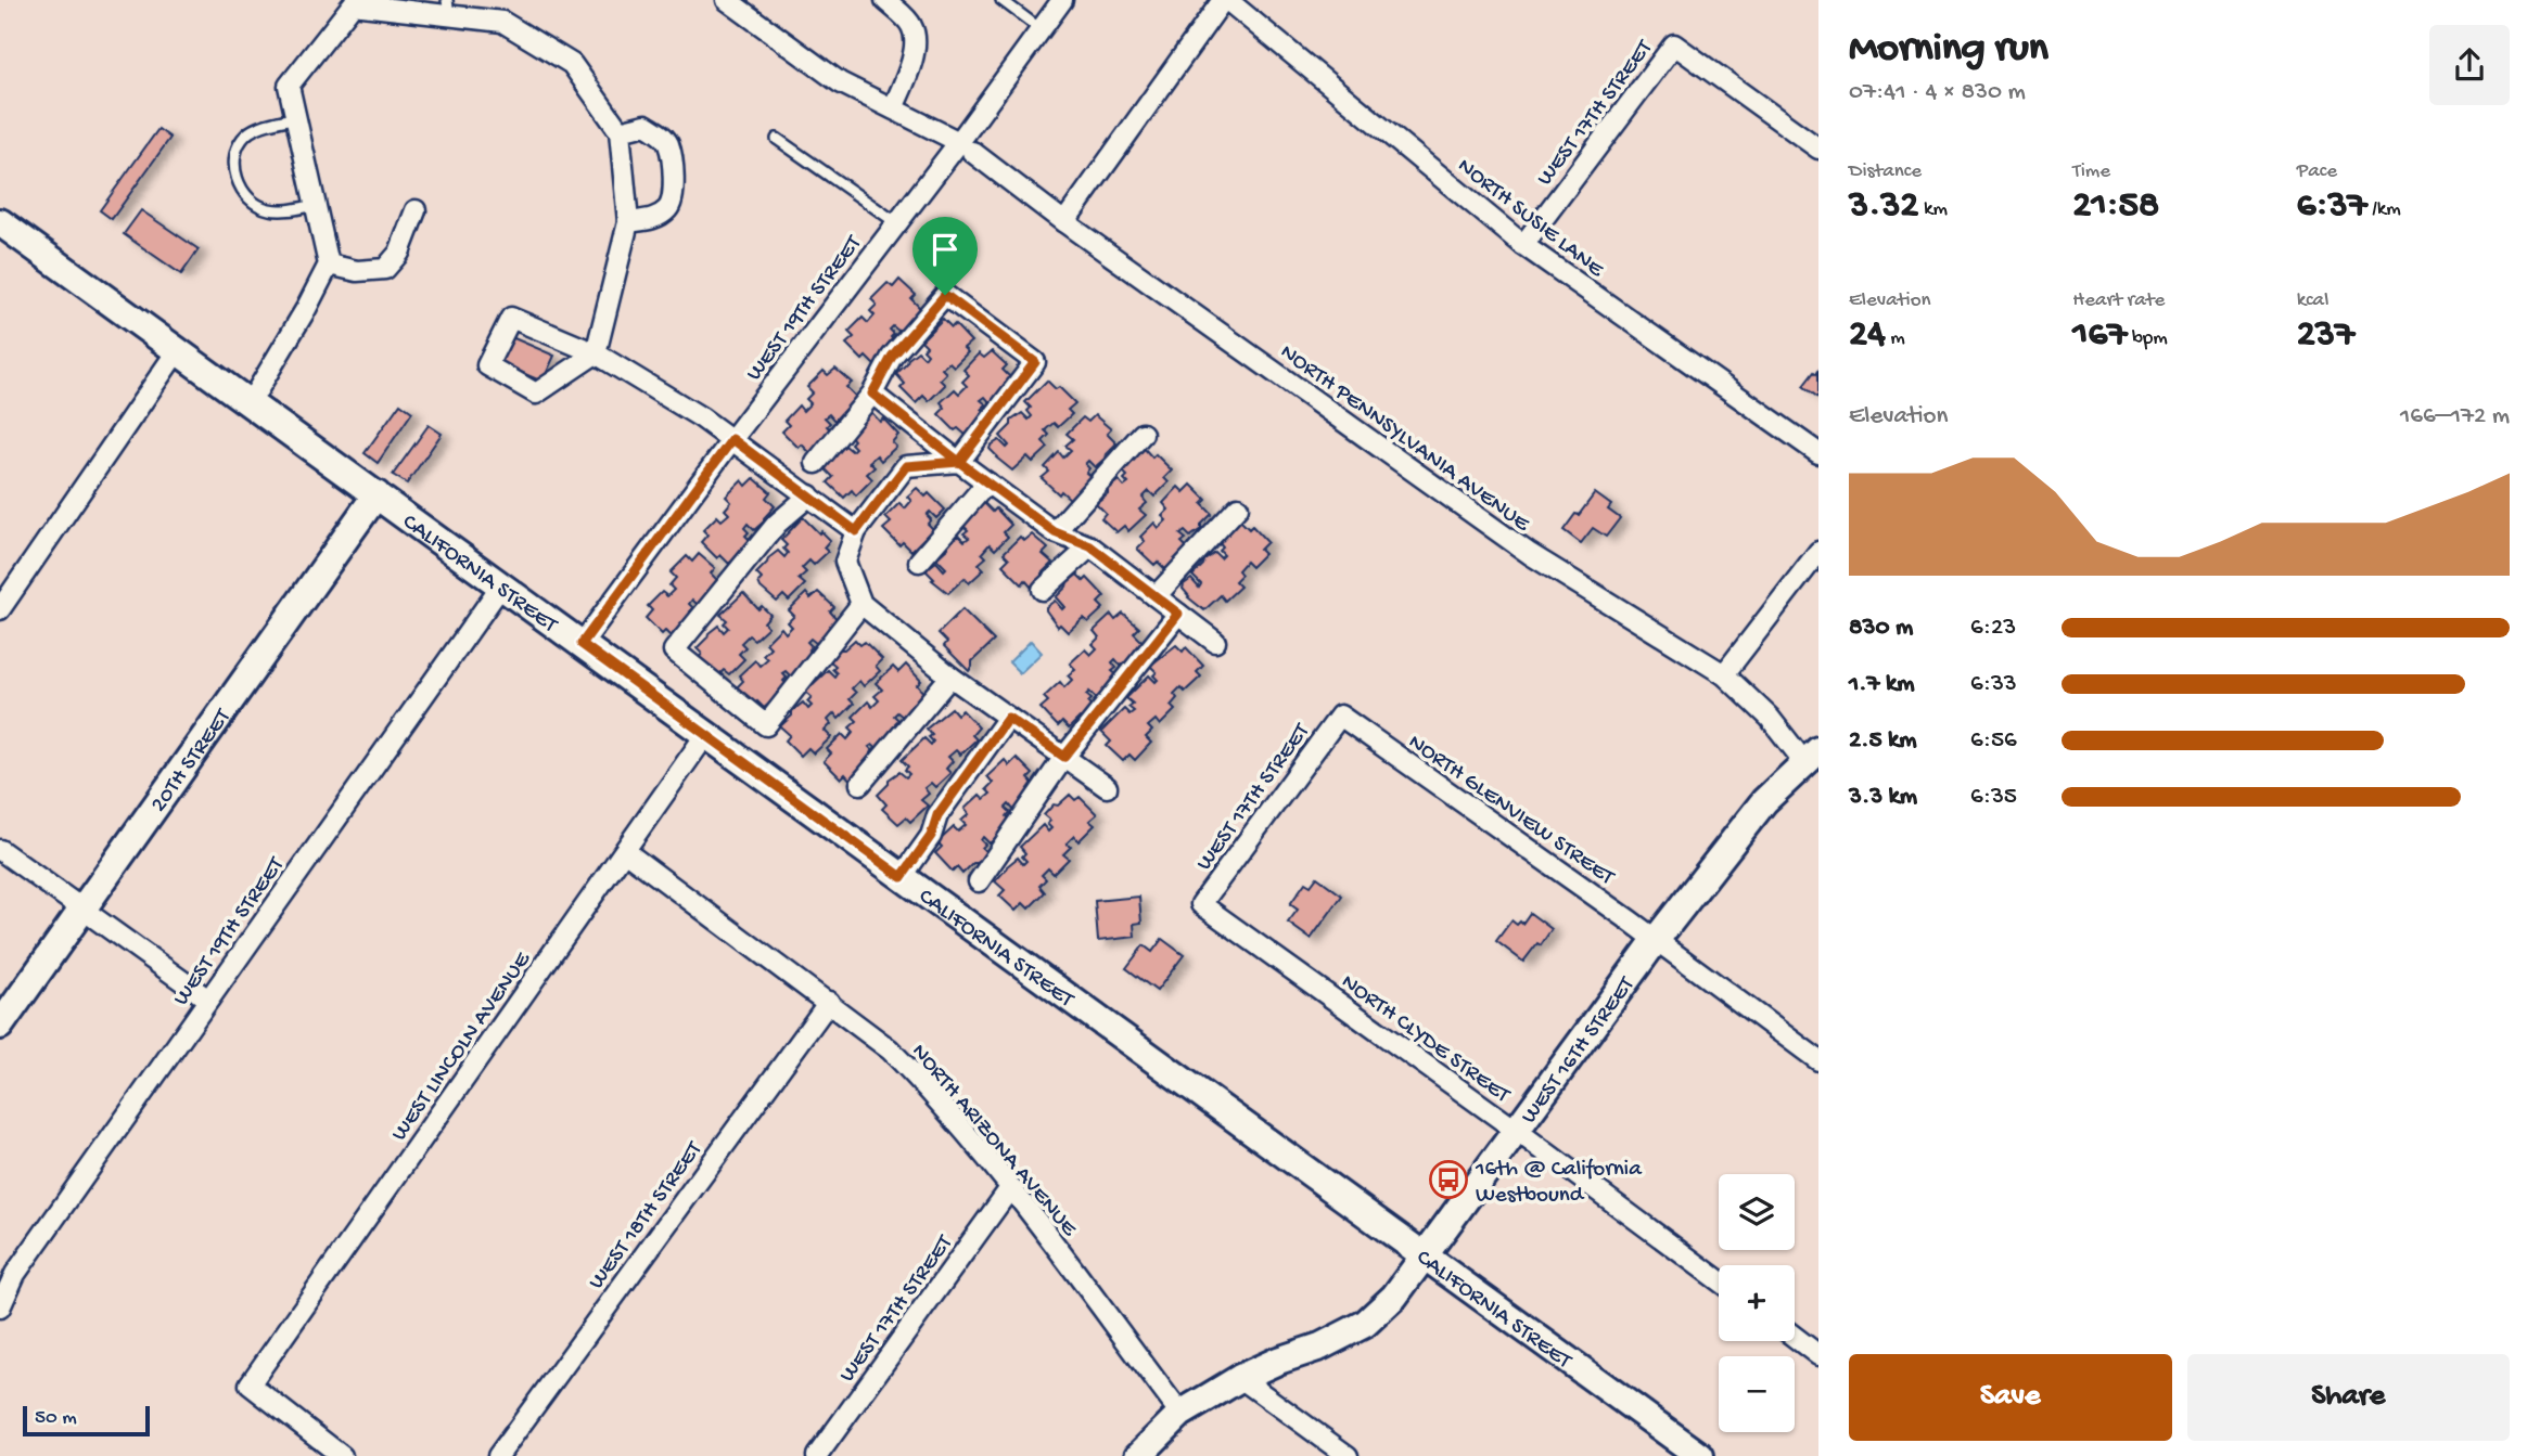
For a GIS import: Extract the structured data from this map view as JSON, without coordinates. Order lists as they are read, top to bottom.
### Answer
{
  "streets": {
    "street": [
      "WEST 17TH STREET",
      "NORTH SUSIE LANE",
      "WEST 19TH STREET",
      "NORTH PENNSYLVANIA AVENUE",
      "CALIFORNIA STREET",
      "20TH STREET",
      "NORTH GLENVIEW STREET",
      "NORTH CLYDE STREET",
      "WEST LINCOLN AVENUE",
      "WEST 16TH STREET",
      "NORTH ARIZONA AVENUE",
      "WEST 18TH STREET"
    ]
  },
  "crossings": [
    ["WEST 17TH STREET", "NORTH SUSIE LANE"],
    ["WEST 17TH STREET", "NORTH GLENVIEW STREET"],
    ["WEST 17TH STREET", "NORTH CLYDE STREET"],
    ["WEST 17TH STREET", "NORTH ARIZONA AVENUE"],
    ["WEST 19TH STREET", "NORTH PENNSYLVANIA AVENUE"],
    ["WEST 19TH STREET", "CALIFORNIA STREET"],
    ["NORTH PENNSYLVANIA AVENUE", "WEST 16TH STREET"],
    ["CALIFORNIA STREET", "20TH STREET"],
    ["CALIFORNIA STREET", "WEST LINCOLN AVENUE"],
    ["CALIFORNIA STREET", "WEST 16TH STREET"],
    ["NORTH GLENVIEW STREET", "WEST 16TH STREET"],
    ["NORTH CLYDE STREET", "WEST 16TH STREET"],
    ["WEST LINCOLN AVENUE", "NORTH ARIZONA AVENUE"],
    ["WEST 16TH STREET", "NORTH ARIZONA AVENUE"],
    ["NORTH ARIZONA AVENUE", "WEST 18TH STREET"]
  ],
  "places": {
    "bus stop": ["16th @ California Westbound"]
  },
  "scale_bar": "50 m",
  "page": {
    "heading": ["Morning run", "07:41 · 4 × 830 m"],
    "stats": [
      ["Distance", "3.32 km"],
      ["Time", "21:58"],
      ["Pace", "6:37 /km"],
      ["Elevation", "24 m"],
      ["Heart rate", "167 bpm"],
      ["kcal", "237"]
    ],
    "chart": ["Elevation", "166–172 m"],
    "list": [
      {
        "name": "830 m",
        "note": "6:23"
      },
      {
        "name": "1.7 km",
        "note": "6:33"
      },
      {
        "name": "2.5 km",
        "note": "6:56"
      },
      {
        "name": "3.3 km",
        "note": "6:35"
      }
    ],
    "map_buttons": ["+", "−"],
    "buttons": ["Save", "Share"],
    "scale": "50 m"
  }
}
